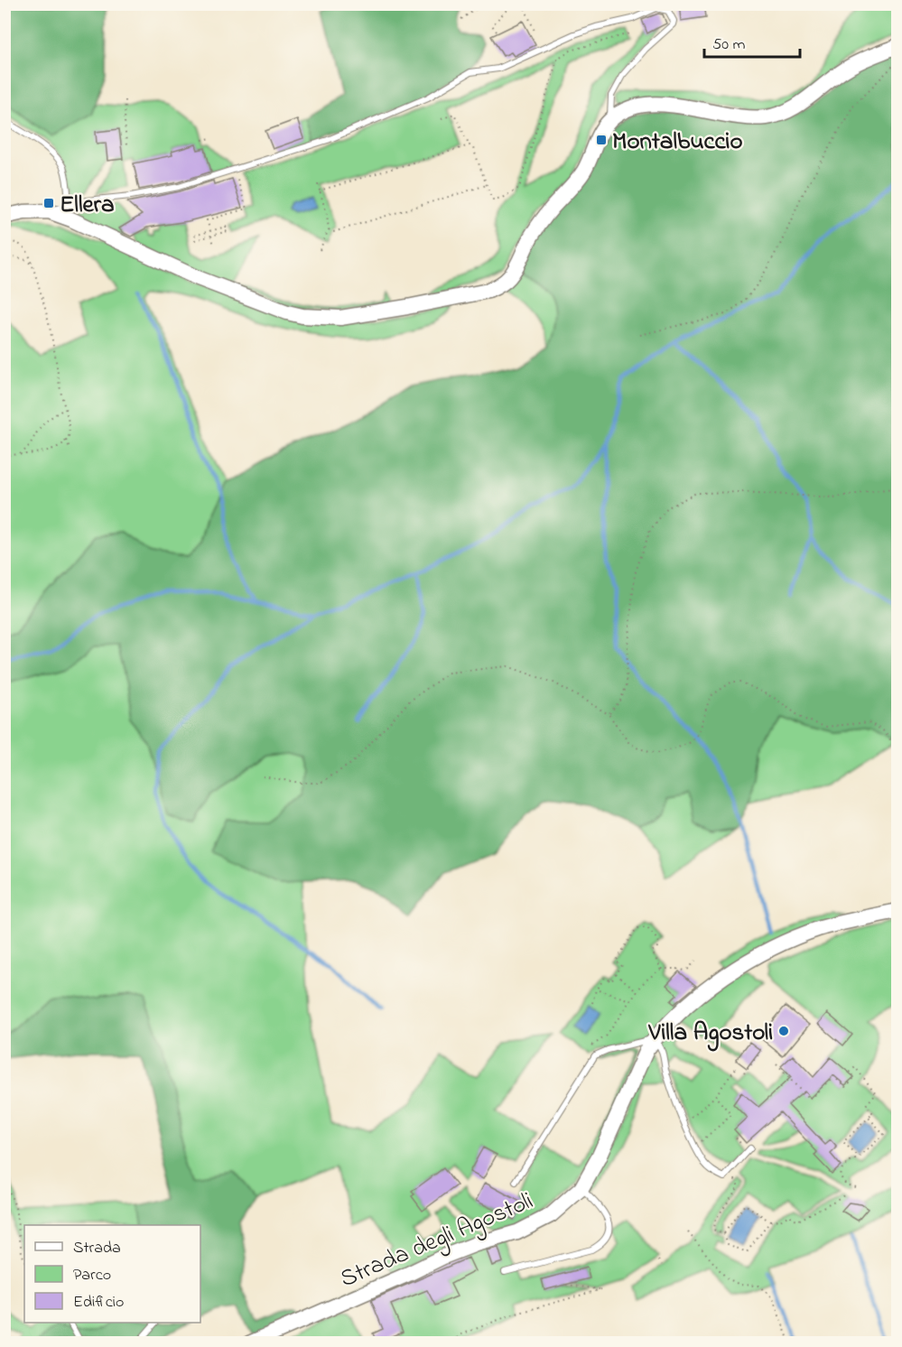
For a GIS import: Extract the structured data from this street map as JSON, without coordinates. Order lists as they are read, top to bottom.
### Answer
{
  "streets": {
    "street": ["Strada degli Agostoli"]
  },
  "places": {
    "transit": ["Montalbuccio", "Ellera"],
    "other": ["Villa Agostoli"]
  },
  "legend": ["Strada", "Parco", "Edificio"],
  "scale_bar": "50 m"
}
